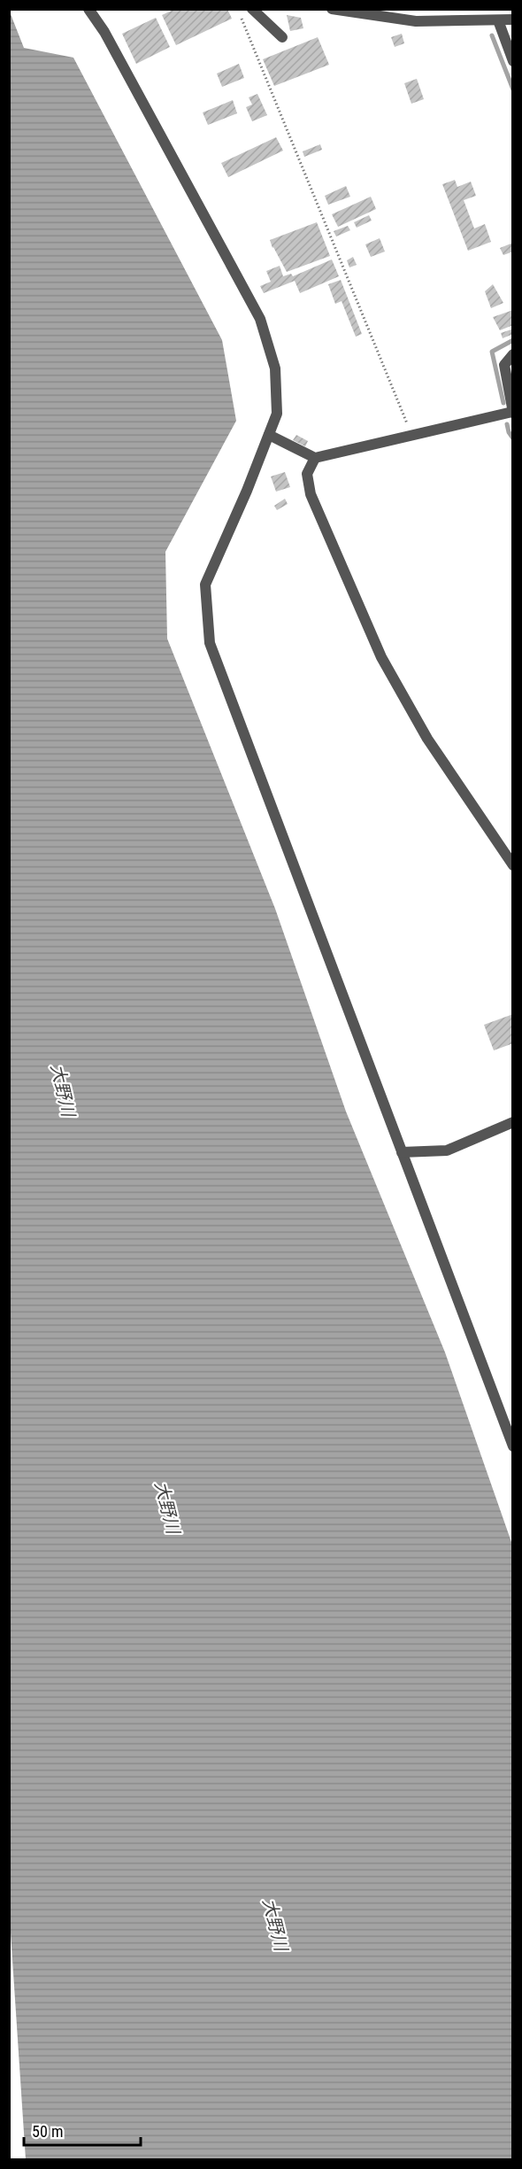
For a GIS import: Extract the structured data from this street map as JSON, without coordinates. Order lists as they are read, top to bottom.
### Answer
{
  "water": ["大野川"],
  "scale_bar": "50 m"
}
